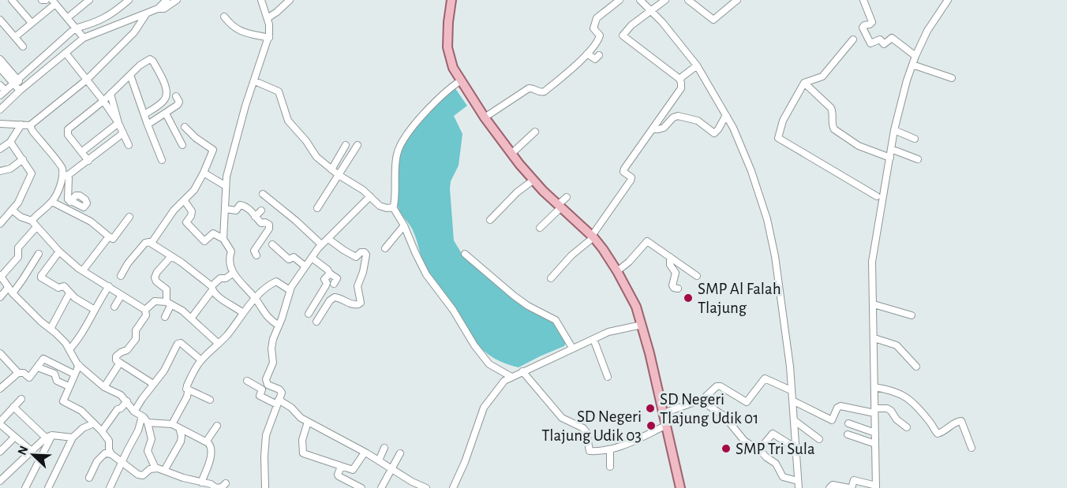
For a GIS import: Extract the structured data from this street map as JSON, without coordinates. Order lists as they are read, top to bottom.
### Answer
{
  "places": [
    "SMP Al Falah Tlajung",
    "SD Negeri Tlajung Udik 01",
    "SD Negeri Tlajung Udik 03",
    "SMP Tri Sula"
  ],
  "north": "top left"
}
